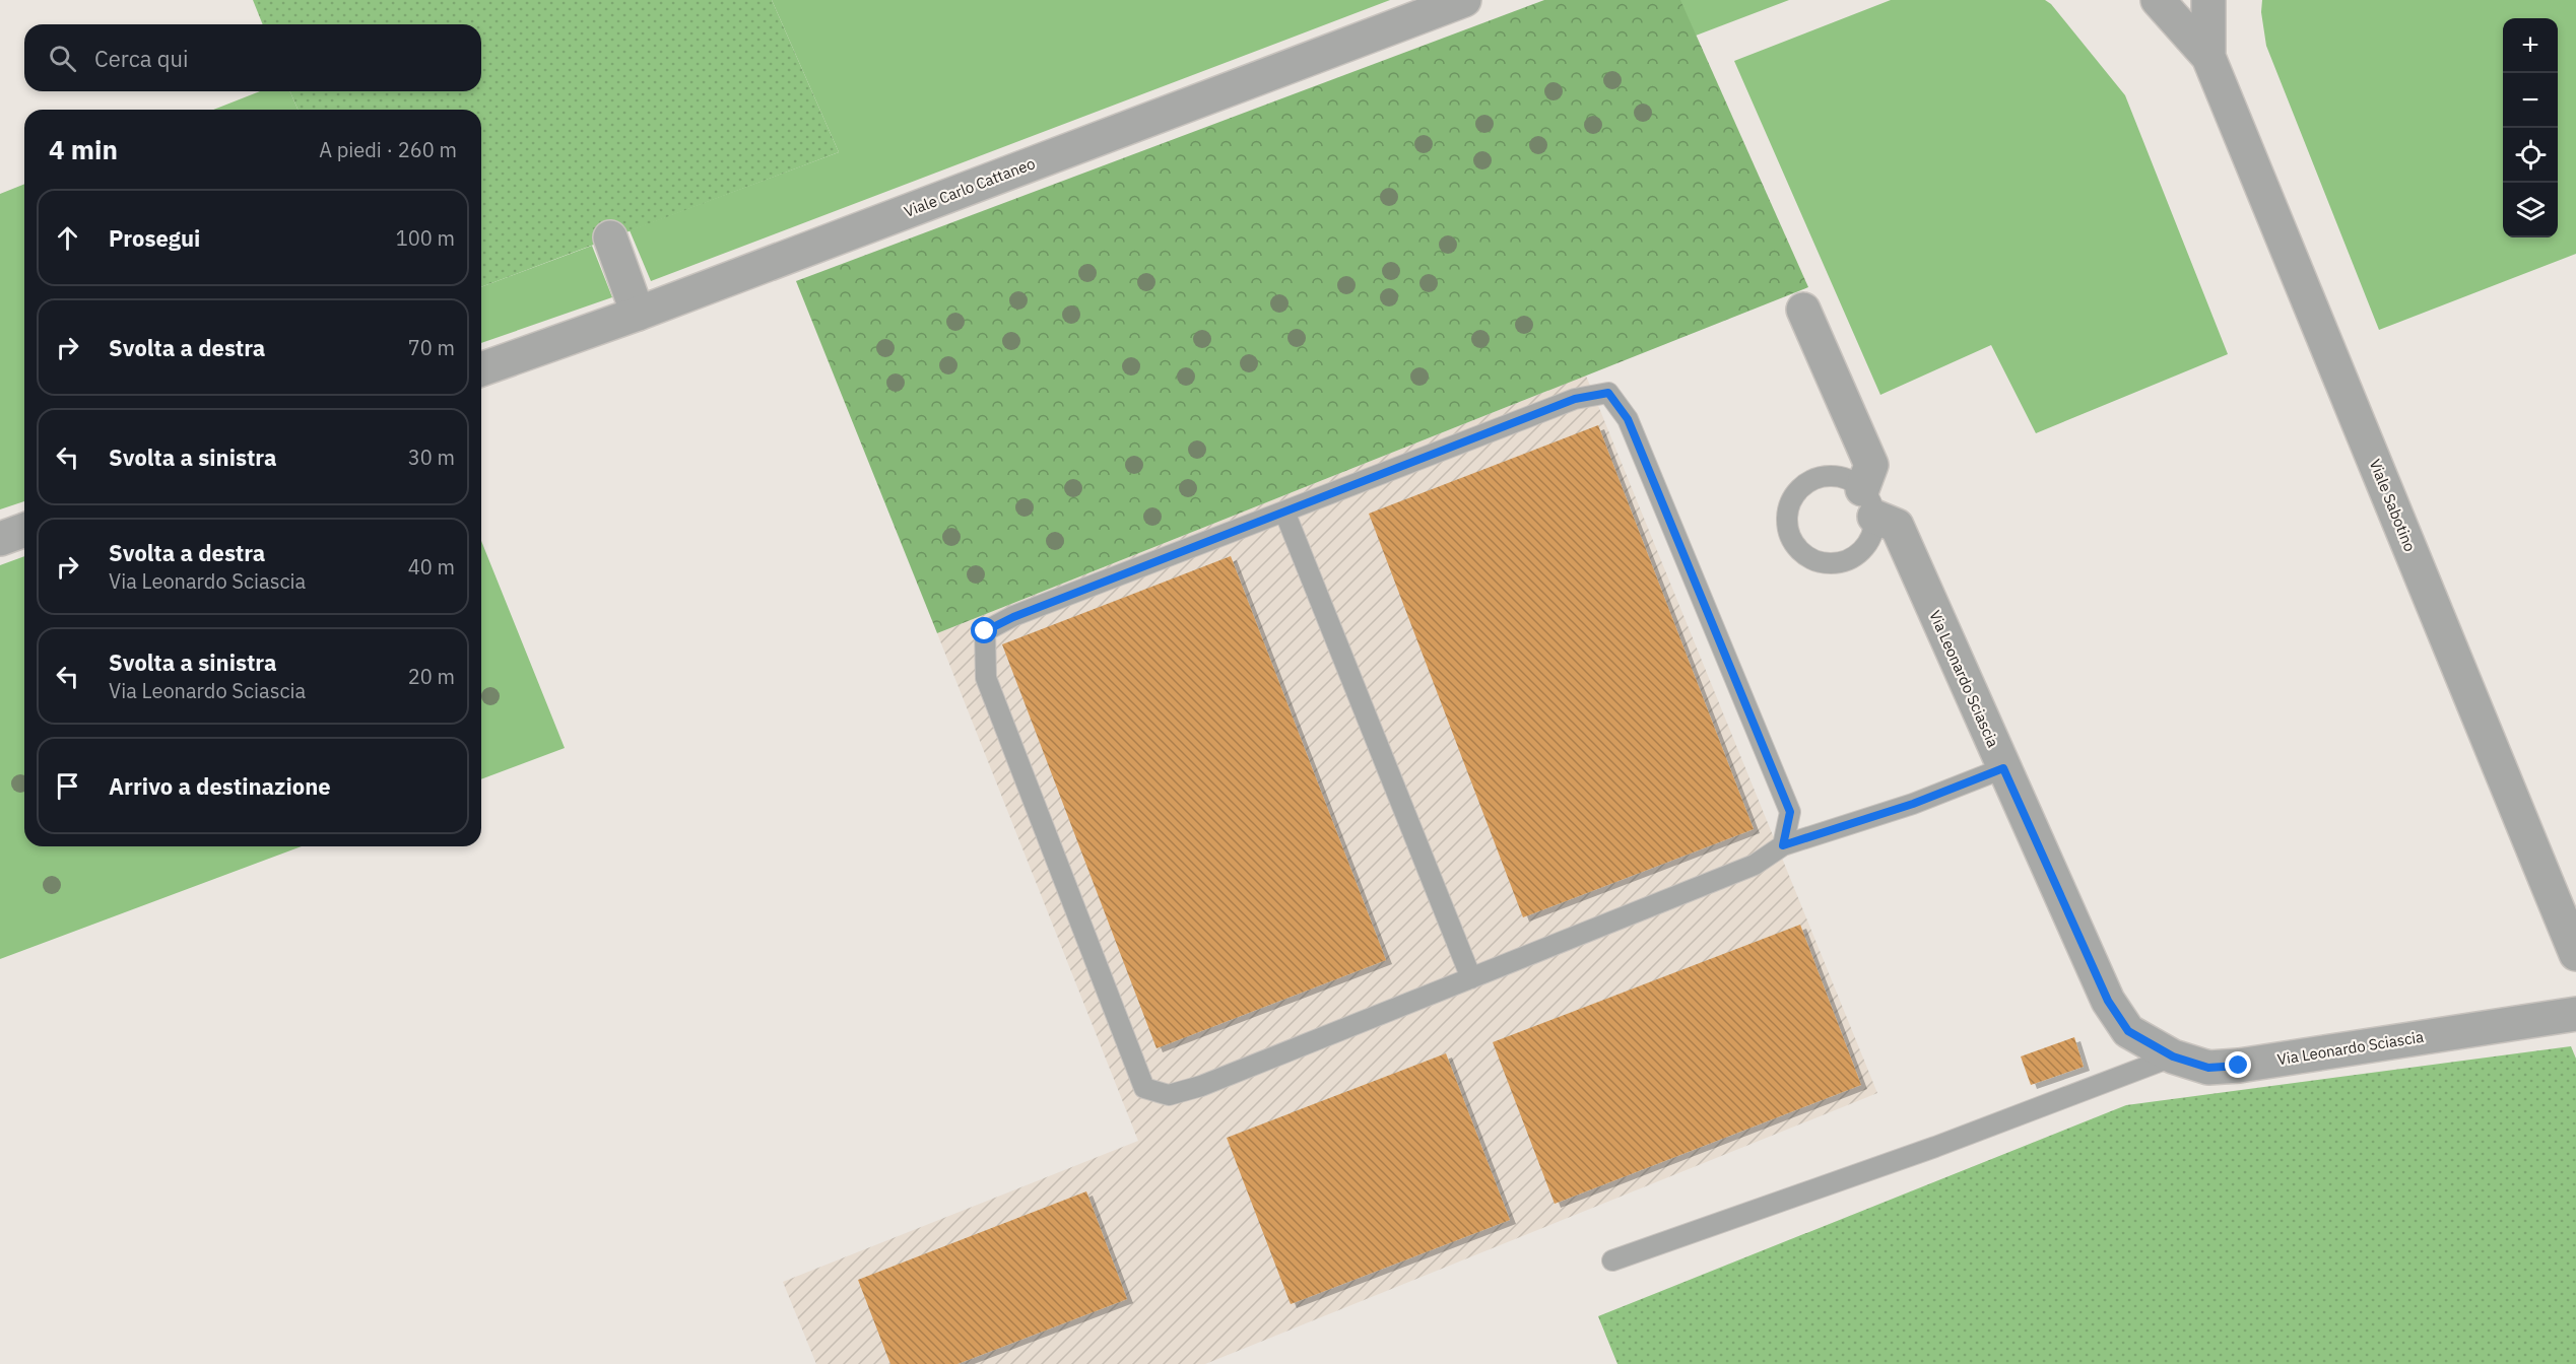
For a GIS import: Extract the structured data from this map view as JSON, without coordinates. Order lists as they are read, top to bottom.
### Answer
{
  "streets": {
    "street": ["Viale Carlo Cattaneo", "Viale Sabotino", "Via Leonardo Sciascia"]
  },
  "page": {
    "map_buttons": ["+", "−"],
    "search": "Cerca qui",
    "heading": ["4 min", "A piedi · 260 m"],
    "list": [
      ["Prosegui", "100 m"],
      ["Svolta a destra", "70 m"],
      ["Svolta a sinistra", "30 m"],
      ["Svolta a destra", "Via Leonardo Sciascia", "40 m"],
      ["Svolta a sinistra", "Via Leonardo Sciascia", "20 m"],
      "Arrivo a destinazione"
    ]
  }
}
